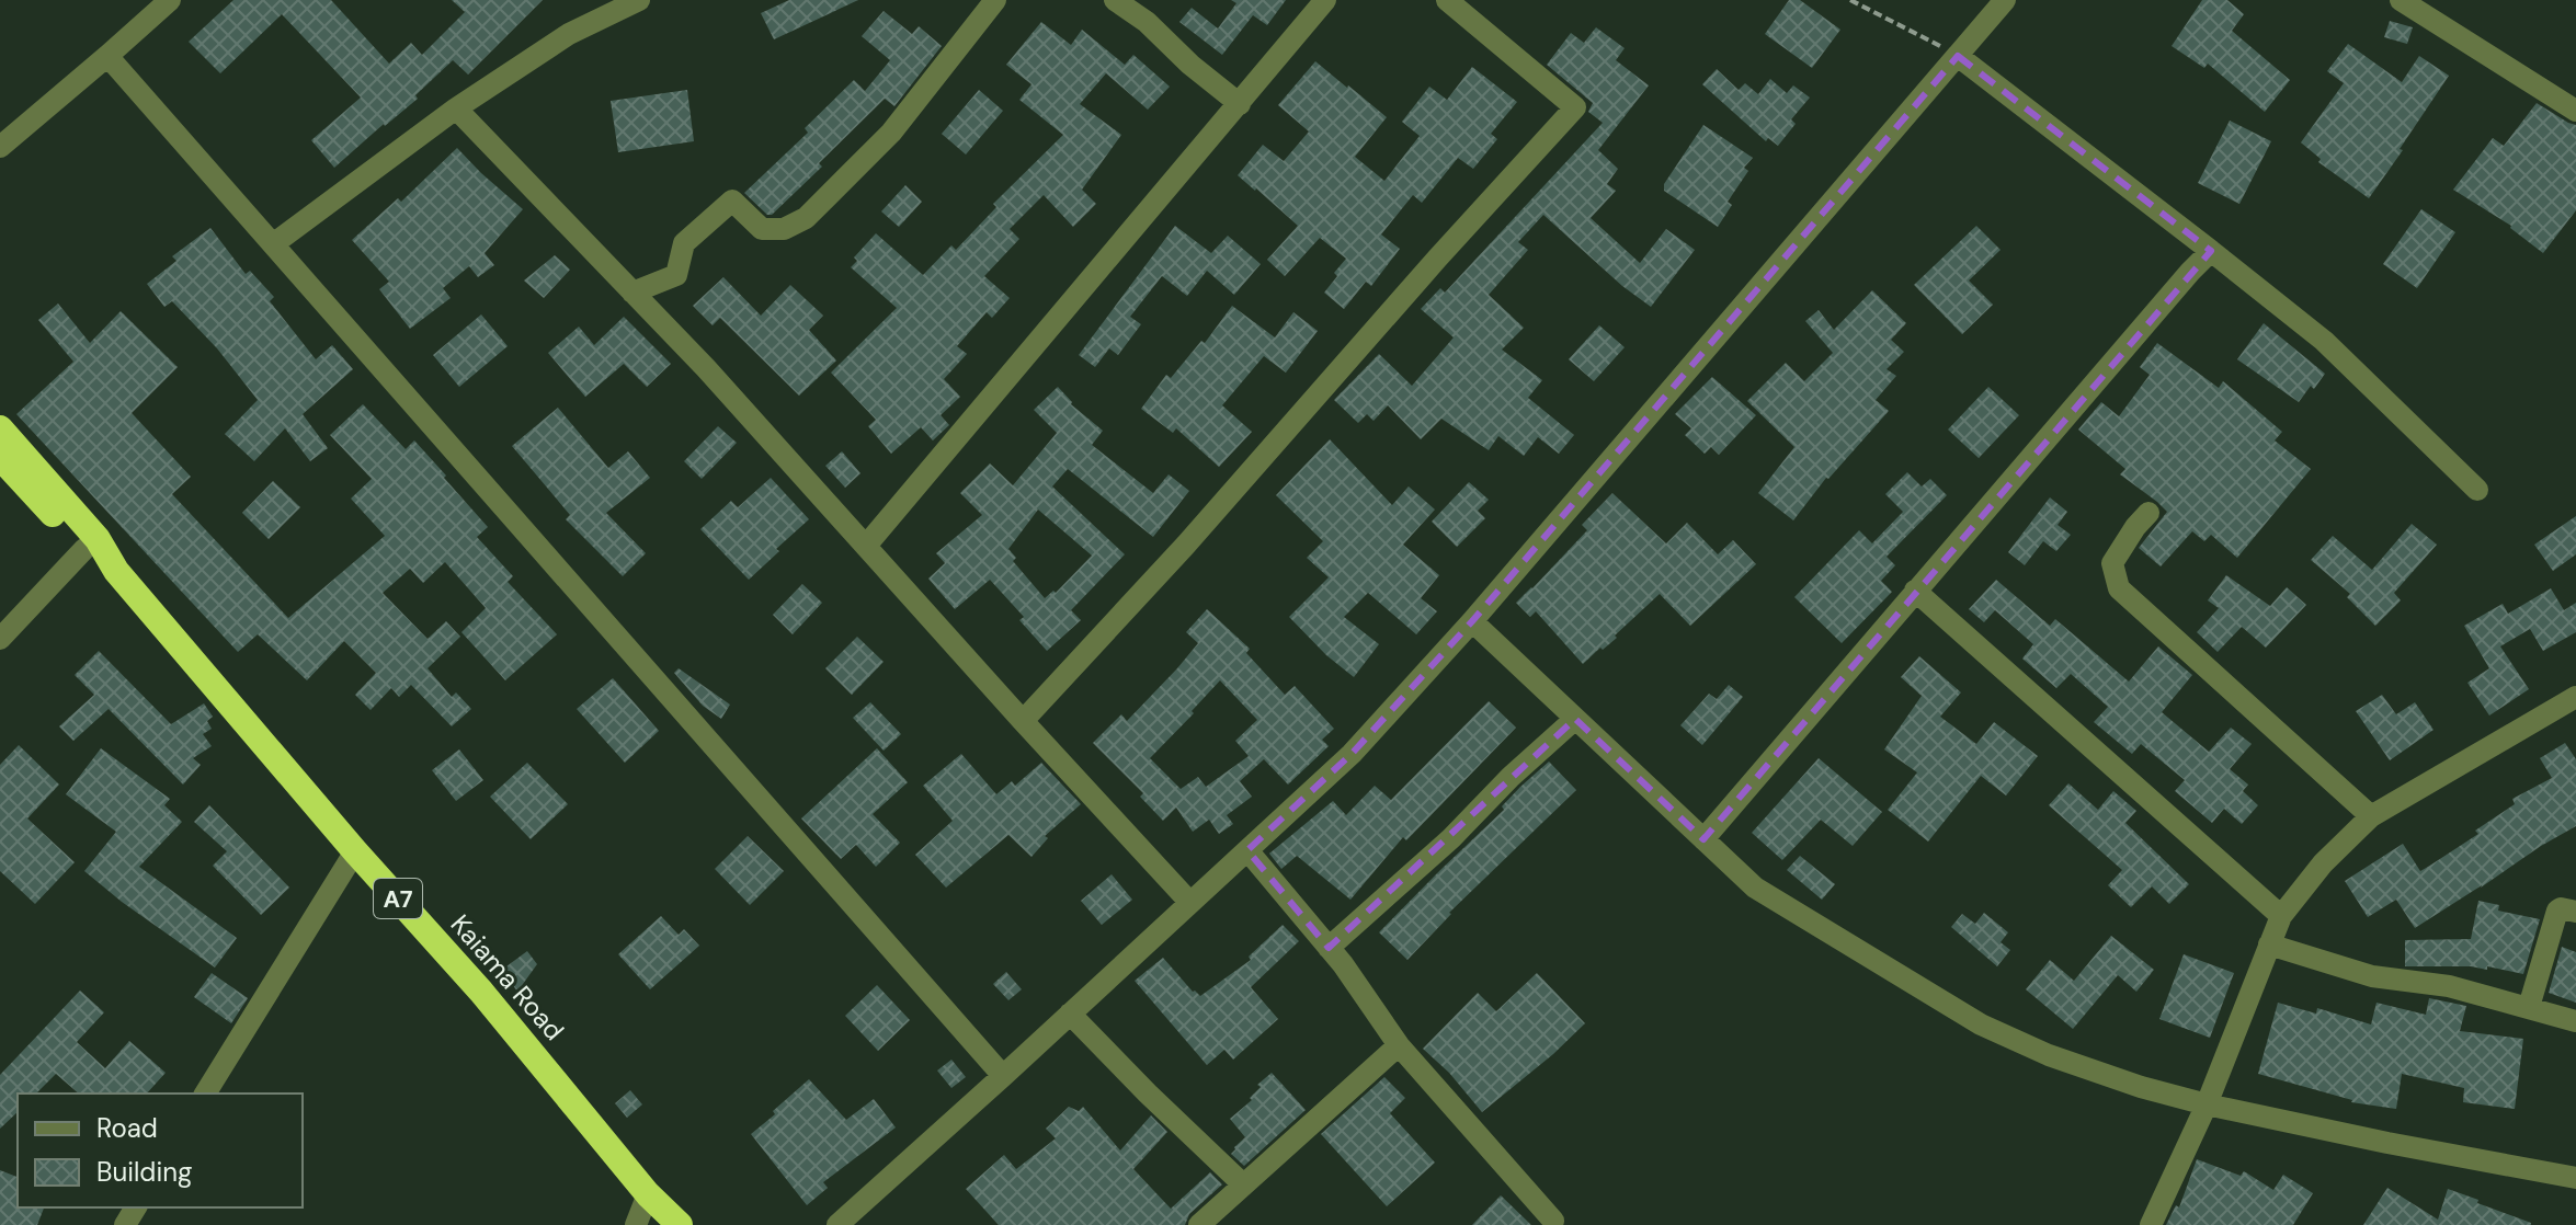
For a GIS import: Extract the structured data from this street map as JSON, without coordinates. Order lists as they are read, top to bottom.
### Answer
{
  "streets": {
    "highway": ["A7", "Kaiama Road"]
  },
  "legend": ["Road", "Building"]
}
